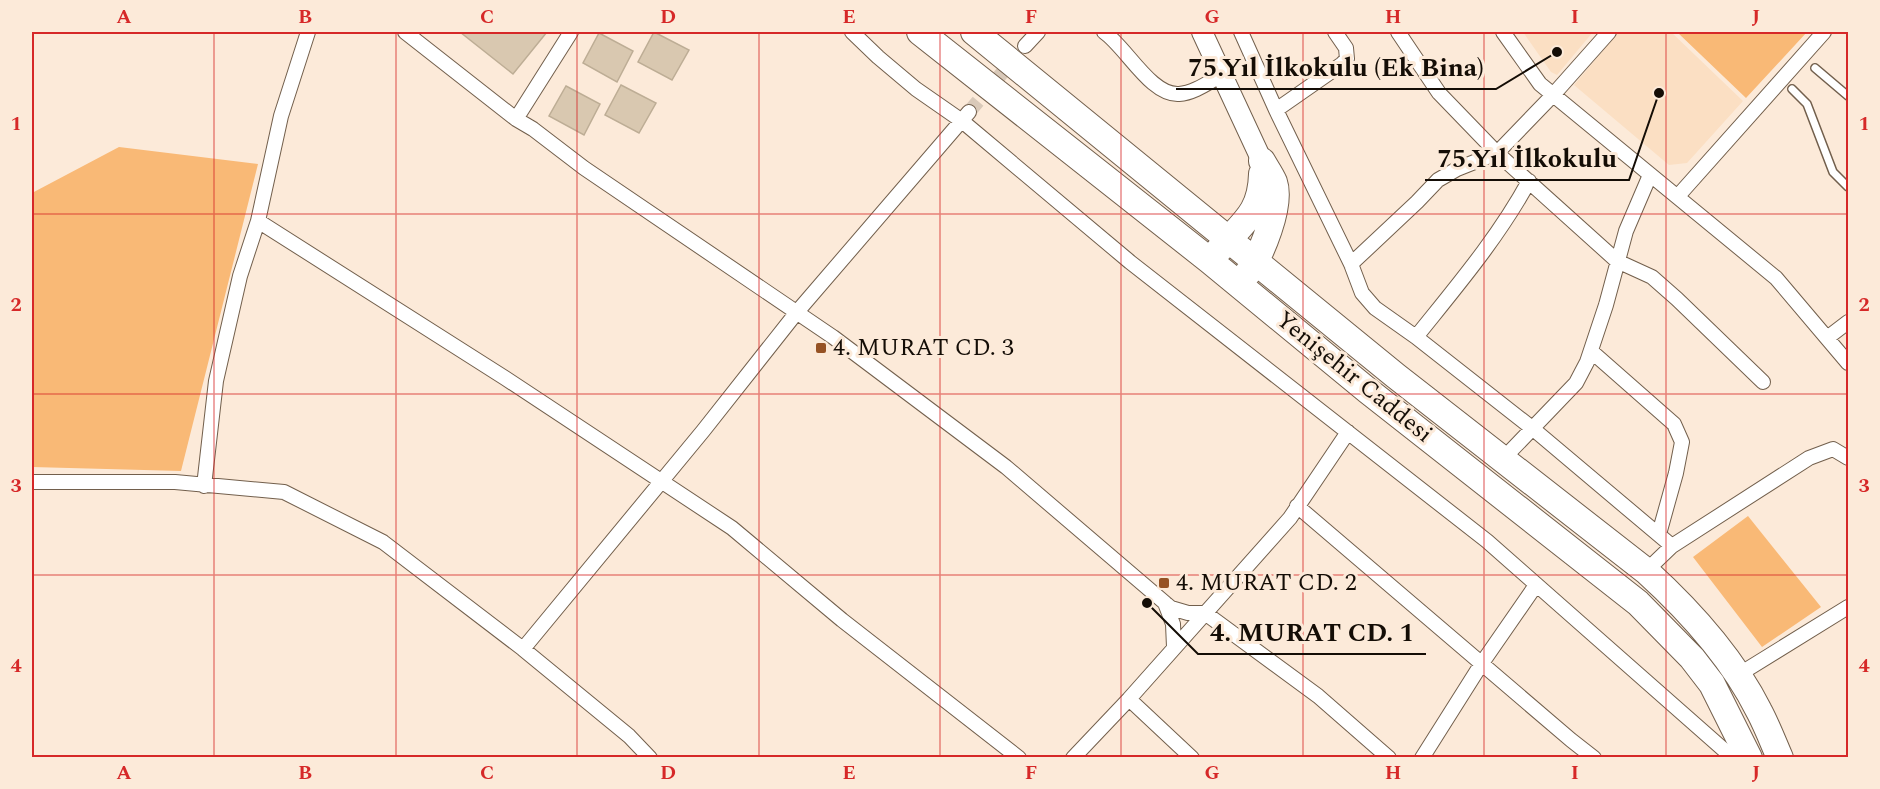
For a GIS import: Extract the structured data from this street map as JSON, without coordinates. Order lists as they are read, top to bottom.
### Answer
{
  "streets": {
    "highway": ["Yenişehir Caddesi"]
  },
  "places": {
    "other": ["75.Yıl İlkokulu (Ek Bina)", "75.Yıl İlkokulu", "4. MURAT CD. 1"],
    "transit": ["4. MURAT CD. 3", "4. MURAT CD. 2"]
  },
  "grid": {
    "columns": [
      "A",
      "B",
      "C",
      "D",
      "E",
      "F",
      "G",
      "H",
      "I",
      "J"
    ],
    "rows": [
      "1",
      "2",
      "3",
      "4"
    ]
  }
}
